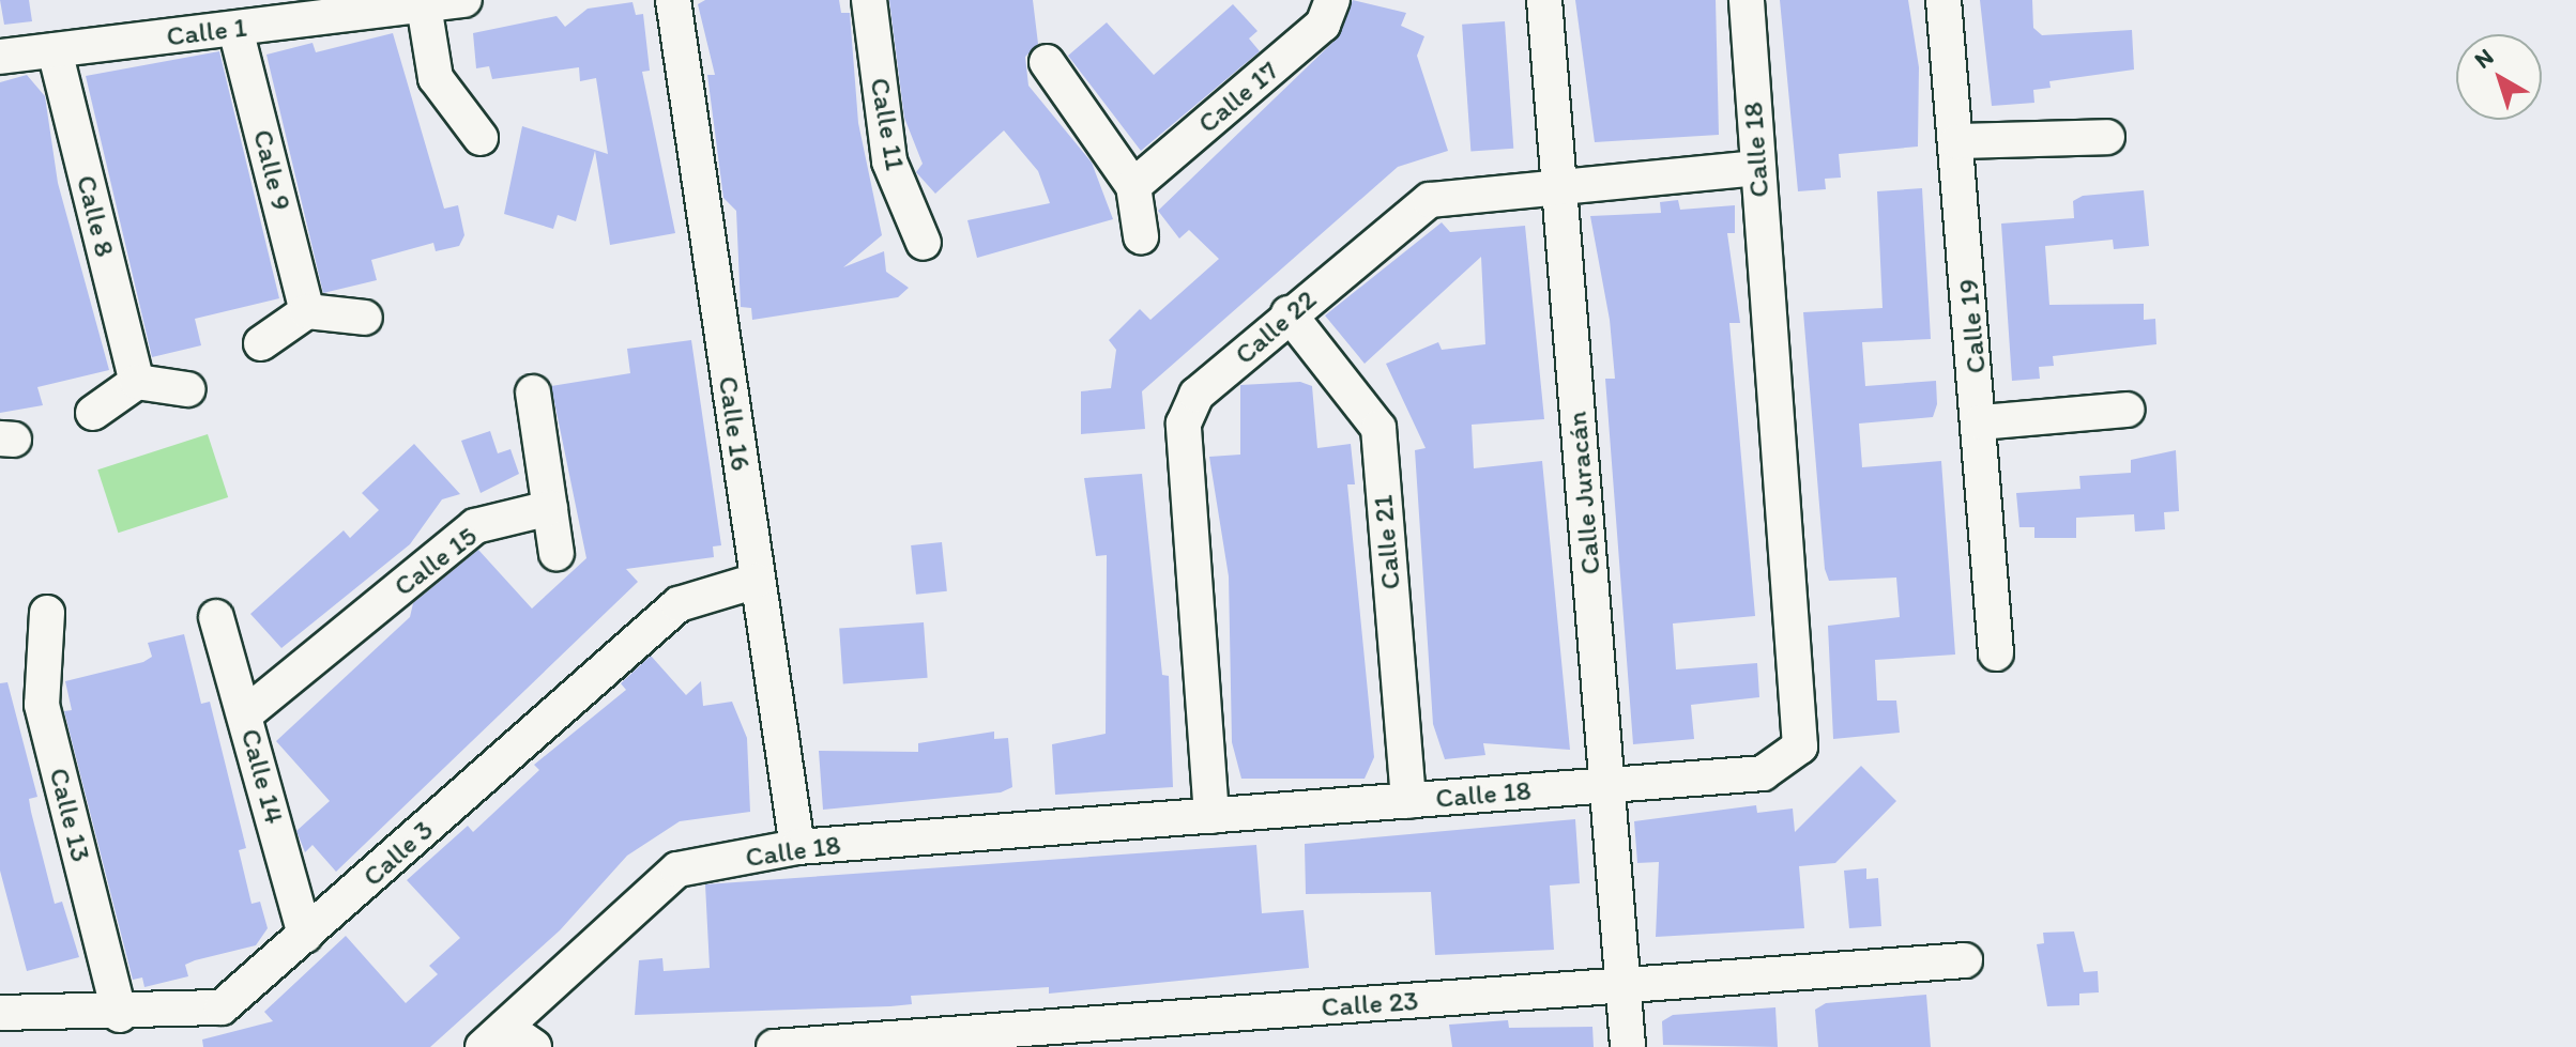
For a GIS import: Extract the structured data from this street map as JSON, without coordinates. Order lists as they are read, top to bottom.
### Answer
{
  "streets": {
    "street": [
      "Calle 1",
      "Calle 17",
      "Calle 11",
      "Calle 18",
      "Calle 9",
      "Calle 8",
      "Calle 19",
      "Calle 22",
      "Calle 16",
      "Calle Juracán",
      "Calle 21",
      "Calle 15",
      "Calle 14",
      "Calle 13",
      "Calle 3",
      "Calle 23"
    ]
  },
  "crossings": [
    ["Calle 1", "Calle 9"],
    ["Calle 1", "Calle 8"],
    ["Calle 18", "Calle 22"],
    ["Calle 18", "Calle 16"],
    ["Calle 18", "Calle Juracán"],
    ["Calle 18", "Calle 21"],
    ["Calle 22", "Calle Juracán"],
    ["Calle 22", "Calle 21"],
    ["Calle 16", "Calle 3"],
    ["Calle Juracán", "Calle 23"],
    ["Calle 15", "Calle 14"],
    ["Calle 14", "Calle 3"],
    ["Calle 13", "Calle 3"]
  ],
  "north": "top left"
}
